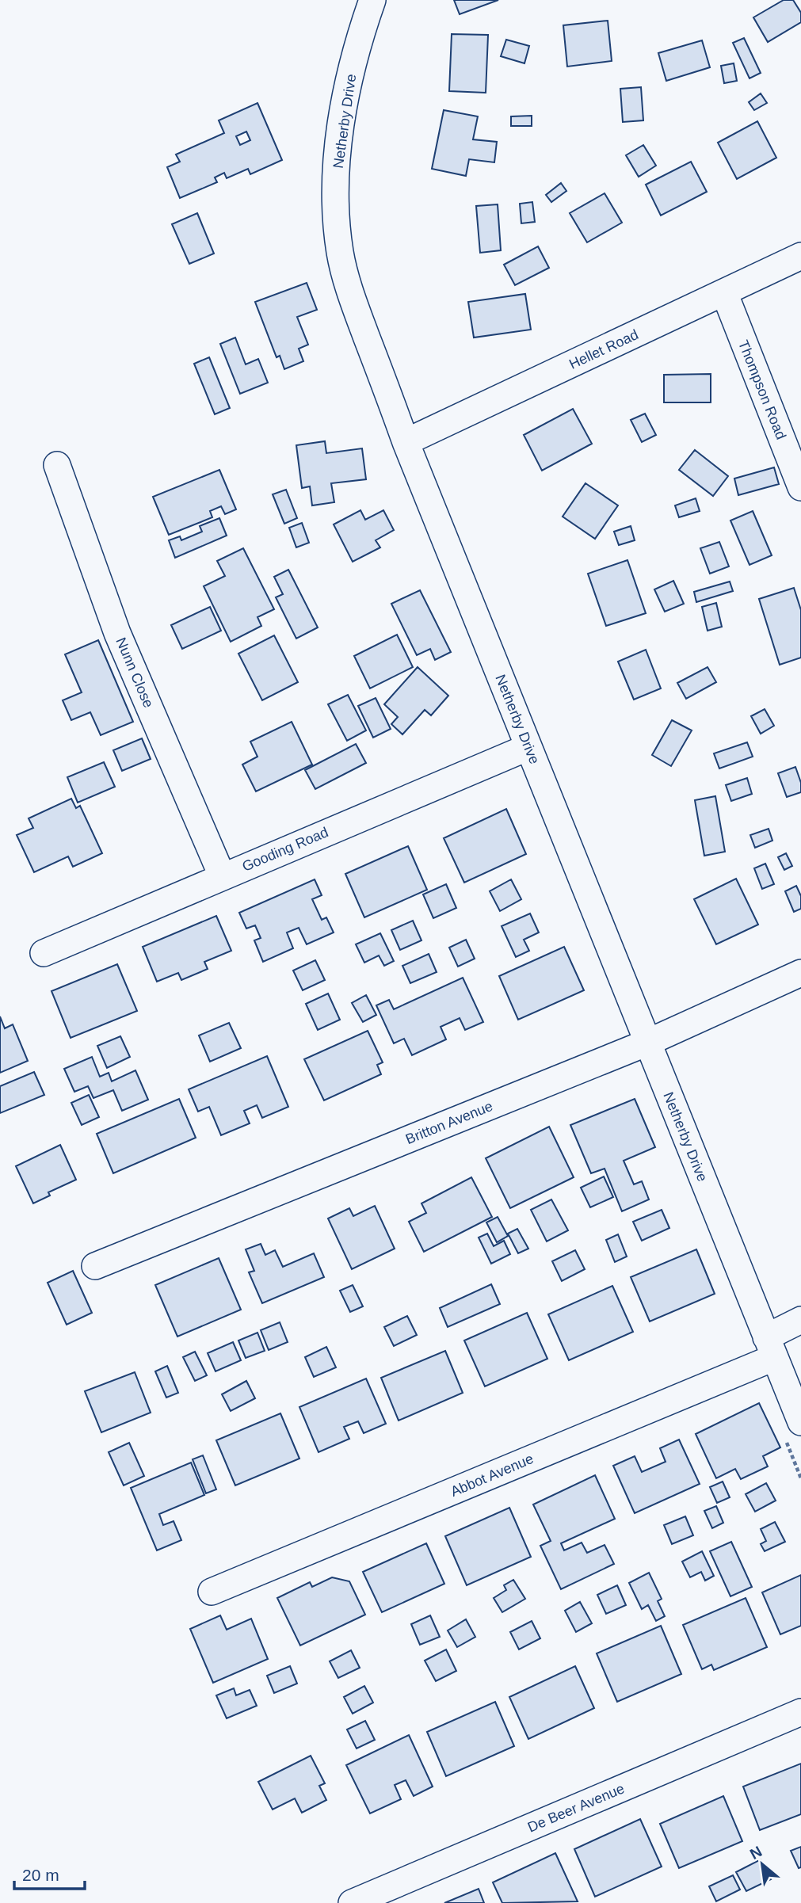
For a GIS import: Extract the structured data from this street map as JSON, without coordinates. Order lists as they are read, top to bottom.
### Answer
{
  "streets": {
    "street": [
      "Netherby Drive",
      "Hellet Road",
      "Thompson Road",
      "Nunn Close",
      "Gooding Road",
      "Britton Avenue",
      "Abbot Avenue",
      "De Beer Avenue"
    ]
  },
  "crossings": [
    ["Netherby Drive", "Hellet Road"],
    ["Netherby Drive", "Gooding Road"],
    ["Netherby Drive", "Britton Avenue"],
    ["Netherby Drive", "Abbot Avenue"],
    ["Hellet Road", "Thompson Road"],
    ["Nunn Close", "Gooding Road"]
  ],
  "scale_bar": "20 m",
  "north": "top left"
}
